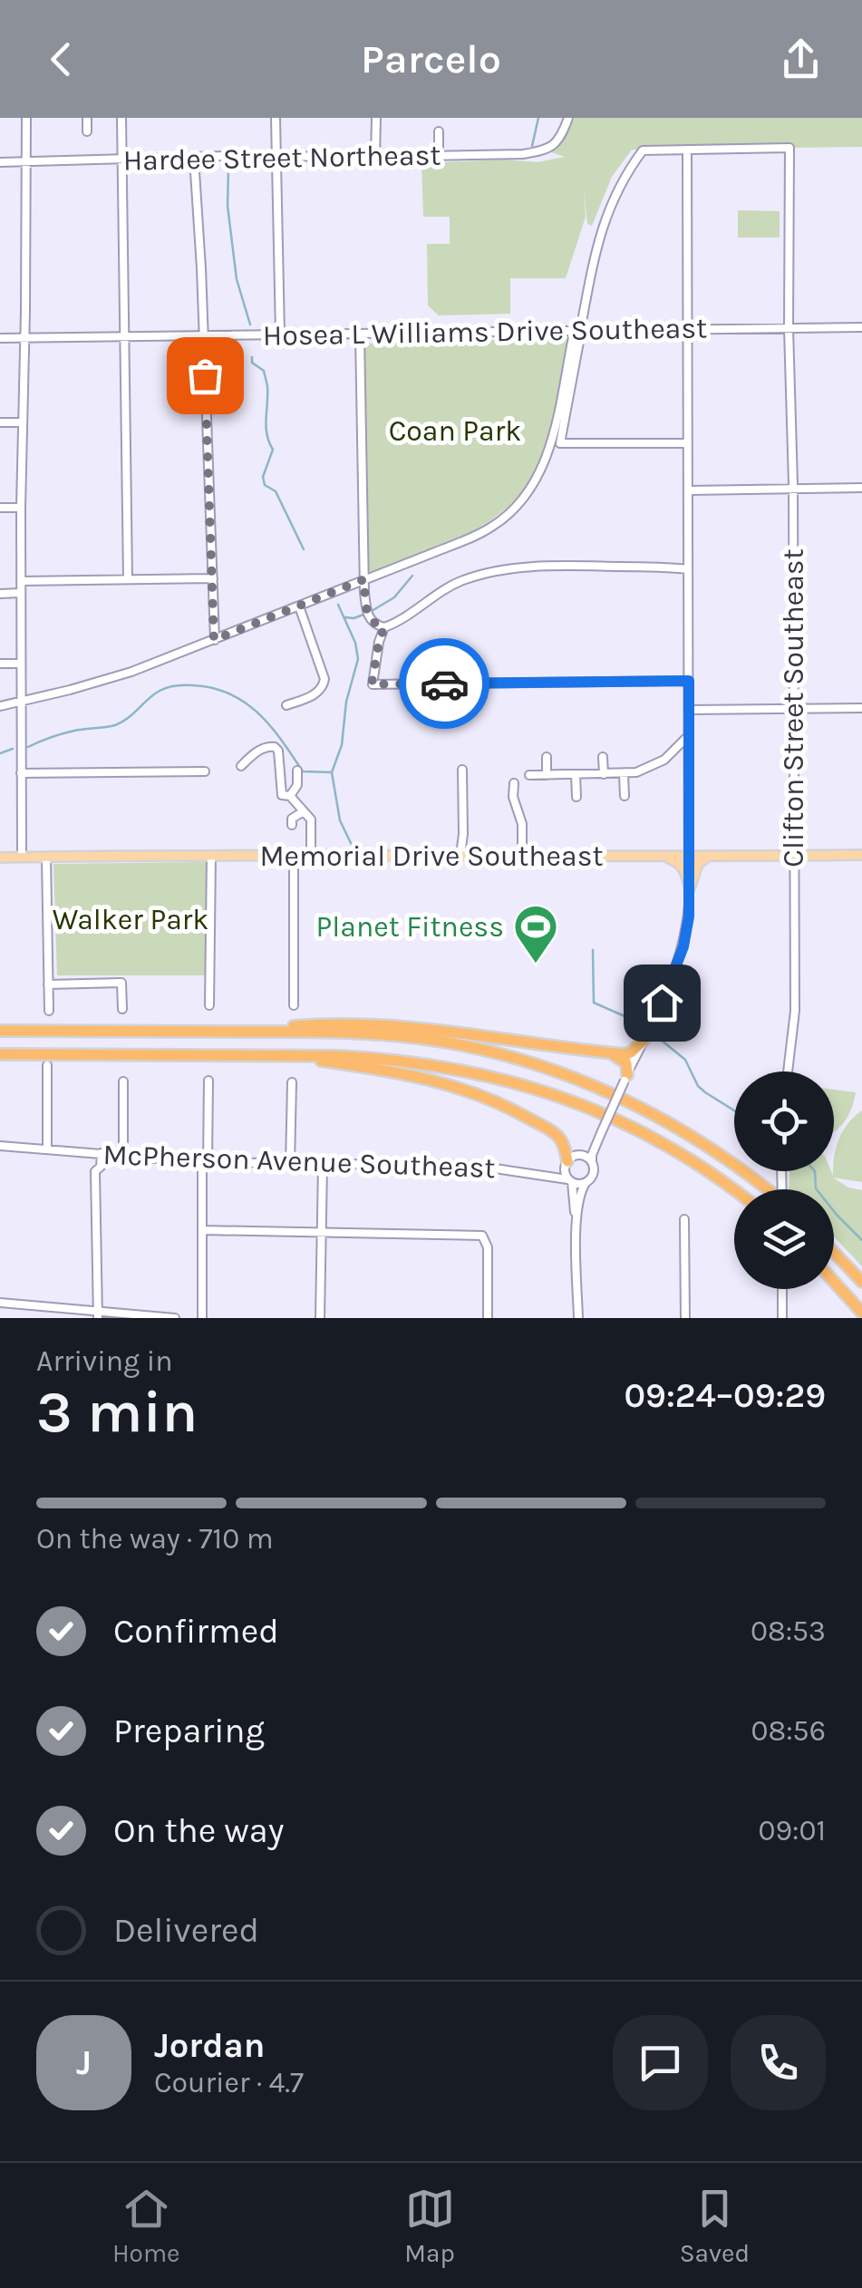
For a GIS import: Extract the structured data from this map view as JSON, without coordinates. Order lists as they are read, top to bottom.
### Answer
{
  "streets": {
    "main road": ["Memorial Drive Southeast"],
    "street": [
      "Hardee Street Northeast",
      "Hosea L Williams Drive Southeast",
      "Clifton Street Southeast",
      "McPherson Avenue Southeast"
    ]
  },
  "crossings": [
    ["Hosea L Williams Drive Southeast", "Clifton Street Southeast"],
    ["Clifton Street Southeast", "Memorial Drive Southeast"]
  ],
  "parks": ["Coan Park", "Walker Park"],
  "places": {
    "sports": ["Planet Fitness"]
  },
  "page": {
    "header": "Parcelo",
    "heading": ["3 min", "Arriving in", "09:24–09:29"],
    "panel": ["Jordan", "Courier · 4.7"],
    "bar": "On the way · 710 m",
    "list": [
      ["Confirmed", "08:53"],
      ["Preparing", "08:56"],
      ["On the way", "09:01"],
      "Delivered"
    ],
    "round": "J",
    "tabs": ["Home", "Map", "Saved"]
  }
}
